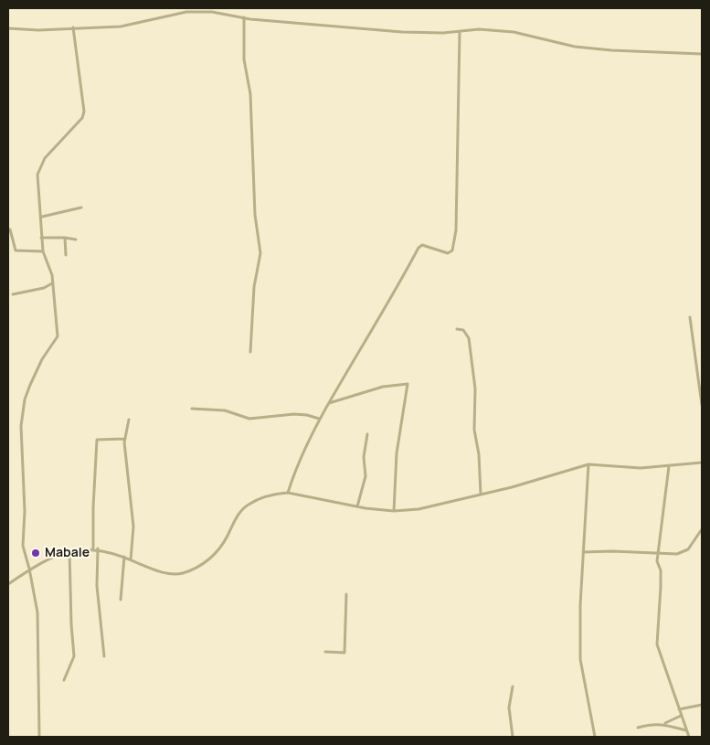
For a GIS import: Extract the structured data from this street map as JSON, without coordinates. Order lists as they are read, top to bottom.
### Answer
{
  "places": ["Mabale"]
}
